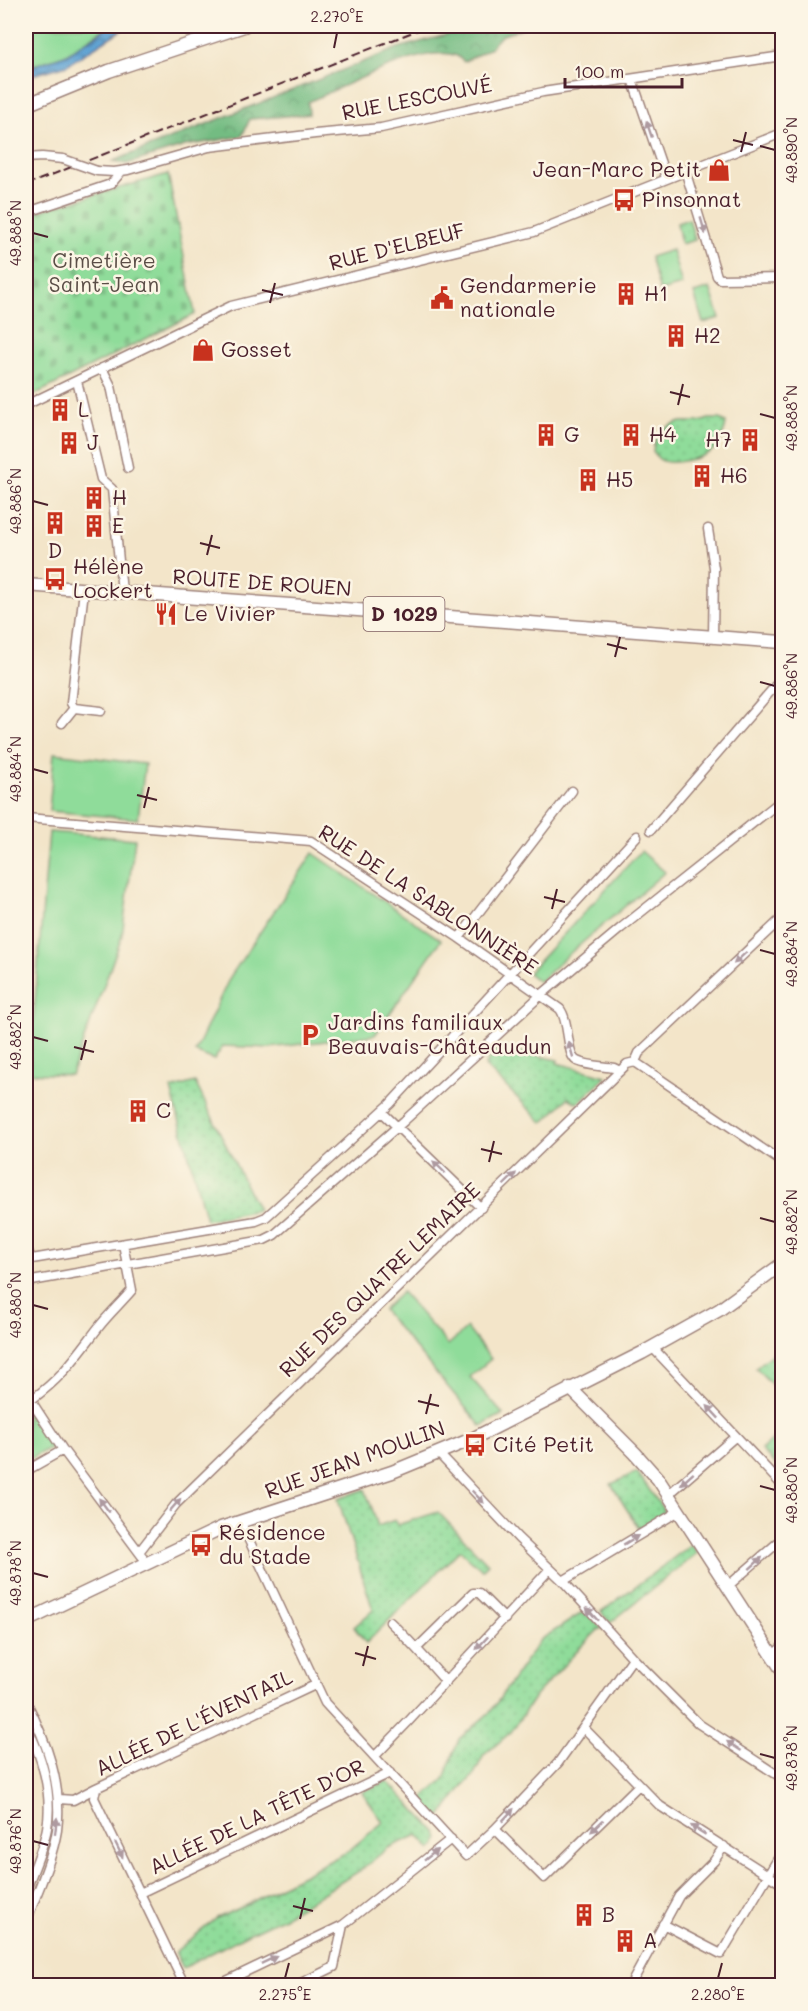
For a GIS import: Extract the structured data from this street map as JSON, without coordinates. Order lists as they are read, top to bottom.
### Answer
{
  "streets": {
    "main road": ["ROUTE DE ROUEN", "D 1029", "RUE JEAN MOULIN"],
    "street": [
      "RUE LESCOUVÉ",
      "RUE D'ELBEUF",
      "RUE DE LA SABLONNIÈRE",
      "RUE DES QUATRE LEMAIRE",
      "ALLÉE DE L'ÉVENTAIL",
      "ALLÉE DE LA TÊTE D'OR"
    ]
  },
  "crossings": [
    ["RUE DE LA SABLONNIÈRE", "RUE DES QUATRE LEMAIRE"]
  ],
  "parks": ["Cimetière Saint-Jean"],
  "places": {
    "shop": ["Jean-Marc Petit", "Gosset"],
    "bus stop": [
      "Pinsonnat",
      "Hélène Lockert",
      "Cité Petit",
      "Résidence du Stade"
    ],
    "building": [
      "H1",
      "H2",
      "L",
      "G",
      "H4",
      "H7",
      "J",
      "H6",
      "H5",
      "H",
      "D",
      "E",
      "C",
      "B",
      "A"
    ],
    "public building": ["Gendarmerie nationale"],
    "restaurant": ["Le Vivier"],
    "parking": ["Jardins familiaux Beauvais-Châteaudun"]
  },
  "scale_bar": "100 m",
  "coordinates": [
    "2.270°E",
    "49.890°N",
    "49.888°N",
    "49.886°N",
    "49.884°N",
    "49.882°N",
    "49.880°N",
    "49.878°N",
    "49.876°N",
    "2.275°E",
    "2.280°E"
  ]
}
